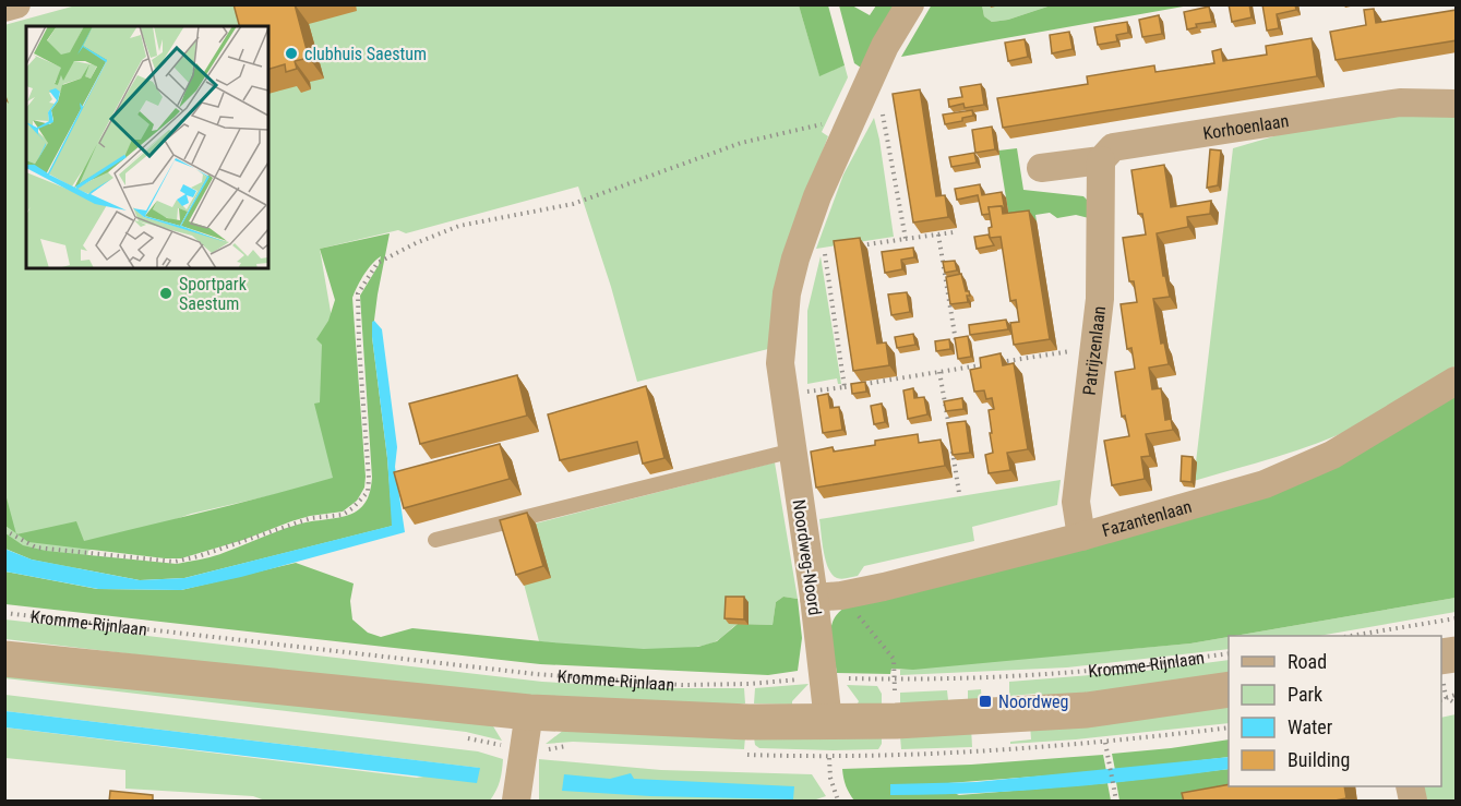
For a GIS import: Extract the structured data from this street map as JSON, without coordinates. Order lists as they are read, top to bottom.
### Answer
{
  "streets": {
    "street": [
      "Korhoenlaan",
      "Patrijzenlaan",
      "Fazantenlaan",
      "Noordweg-Noord",
      "Kromme-Rijnlaan"
    ]
  },
  "crossings": [
    ["Korhoenlaan", "Patrijzenlaan"],
    ["Patrijzenlaan", "Fazantenlaan"],
    ["Fazantenlaan", "Noordweg-Noord"],
    ["Noordweg-Noord", "Kromme-Rijnlaan"]
  ],
  "places": {
    "other": ["clubhuis Saestum", "Sportpark Saestum"],
    "transit": ["Noordweg"]
  },
  "legend": [
    "Road",
    "Park",
    "Water",
    "Building"
  ]
}
